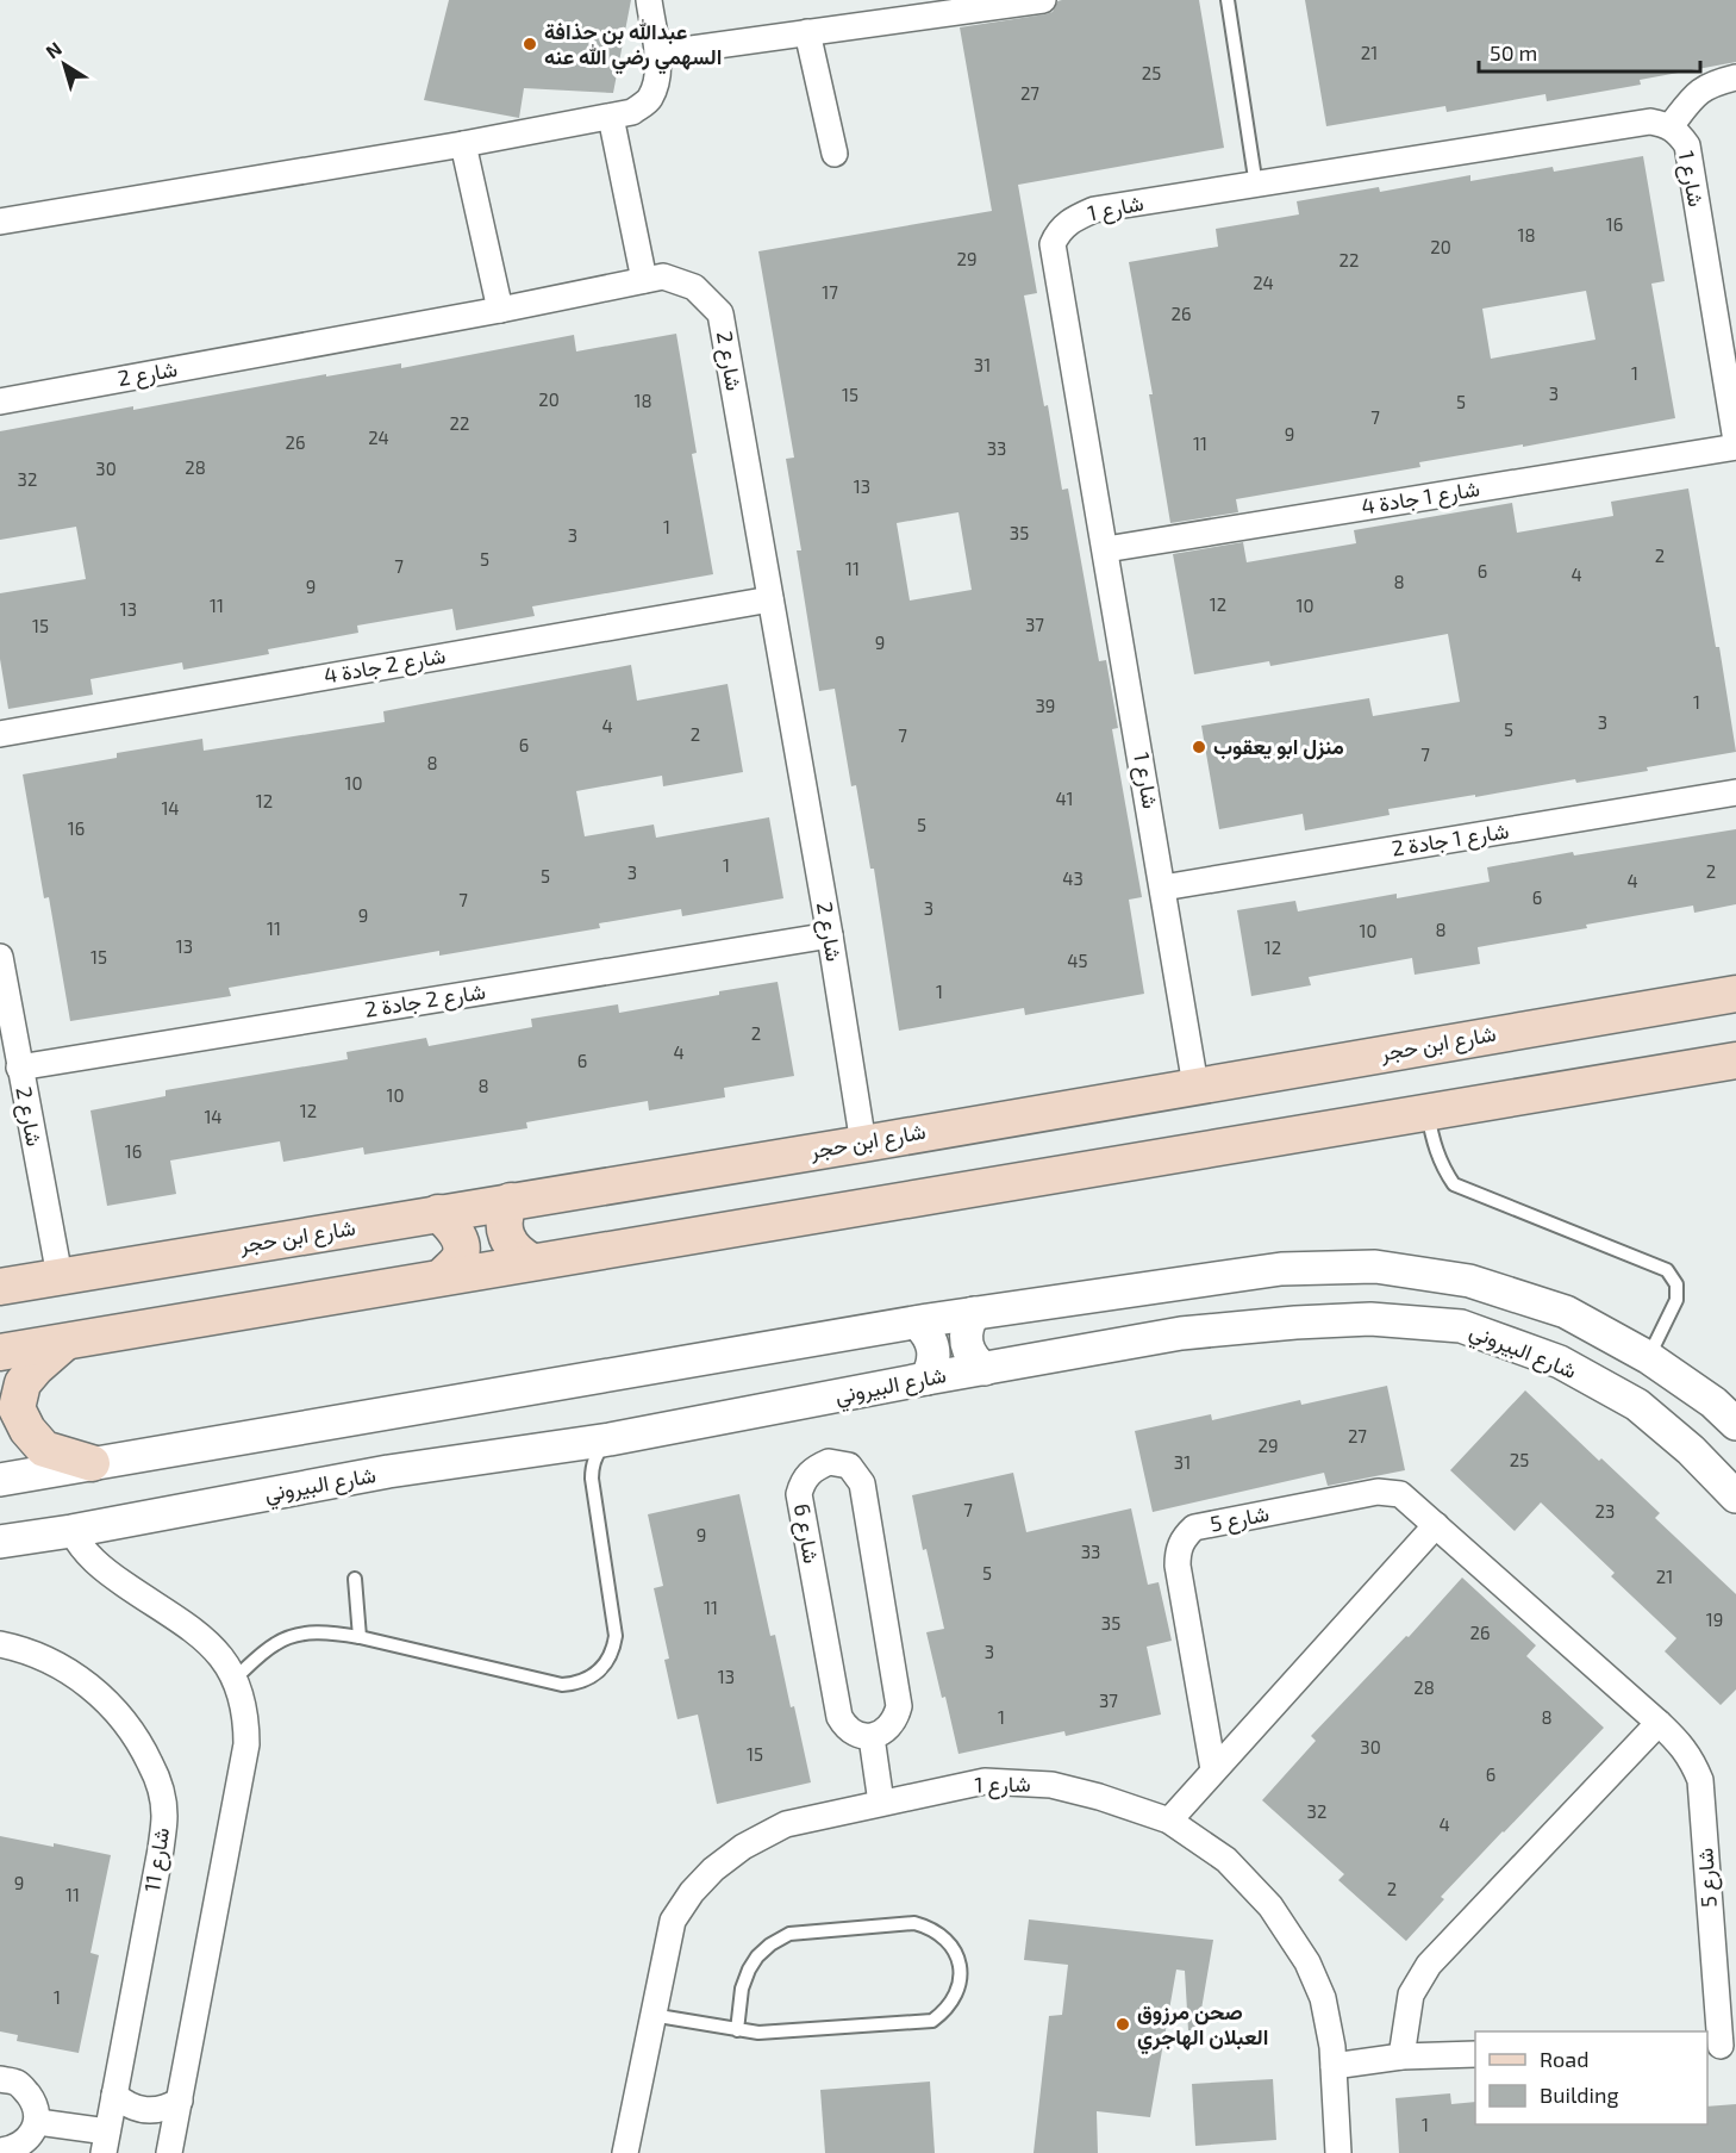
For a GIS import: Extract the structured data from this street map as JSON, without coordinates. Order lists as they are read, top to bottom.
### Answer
{
  "streets": {
    "main road": ["شارع ابن حجر"],
    "street": [
      "شارع 1",
      "شارع 2",
      "شارع 1 جادة 4",
      "شارع 2 جادة 4",
      "شارع 1 جادة 2",
      "شارع 2 جادة 2",
      "شارع البيروني",
      "شارع 5",
      "شارع 6",
      "شارع 11"
    ]
  },
  "crossings": [
    ["شارع 1", "شارع 1 جادة 4"],
    ["شارع 1", "شارع 1 جادة 2"],
    ["شارع 1", "شارع ابن حجر"],
    ["شارع 2", "شارع 2 جادة 4"],
    ["شارع 2", "شارع 2 جادة 2"],
    ["شارع 2", "شارع ابن حجر"]
  ],
  "places": ["عبدالله بن حذافة السهمي رضي الله عنه", "منزل ابو يعقوب", "صحن مرزوق العبلان الهاجري"],
  "house_numbers": [
    "21",
    "25",
    "27",
    "16",
    "18",
    "20",
    "29",
    "22",
    "24",
    "17",
    "26",
    "31",
    "1",
    "3",
    "15",
    "20",
    "18",
    "5",
    "7",
    "22",
    "9",
    "24",
    "26",
    "11",
    "33",
    "28",
    "30",
    "32",
    "13",
    "1",
    "35",
    "3",
    "2",
    "5",
    "7",
    "11",
    "6",
    "4",
    "8",
    "9",
    "12",
    "11",
    "10",
    "13",
    "37",
    "15",
    "9",
    "1",
    "39",
    "3",
    "4",
    "5",
    "2",
    "7",
    "6",
    "7",
    "8",
    "10",
    "41",
    "12",
    "14",
    "5",
    "16",
    "1",
    "2",
    "3",
    "5",
    "43",
    "4",
    "6",
    "7",
    "3",
    "9",
    "11",
    "8",
    "10",
    "13",
    "12",
    "15",
    "45",
    "1",
    "2",
    "4",
    "6",
    "8",
    "10",
    "12",
    "14",
    "16",
    "27",
    "29",
    "25",
    "31",
    "7",
    "23",
    "9",
    "33",
    "5",
    "21",
    "11",
    "19",
    "35",
    "26",
    "3",
    "13",
    "28",
    "37",
    "1",
    "8",
    "30",
    "15",
    "6",
    "32",
    "4",
    "9",
    "2",
    "11",
    "1",
    "1"
  ],
  "legend": ["Road", "Building"],
  "scale_bar": "50 m",
  "north": "top left"
}
